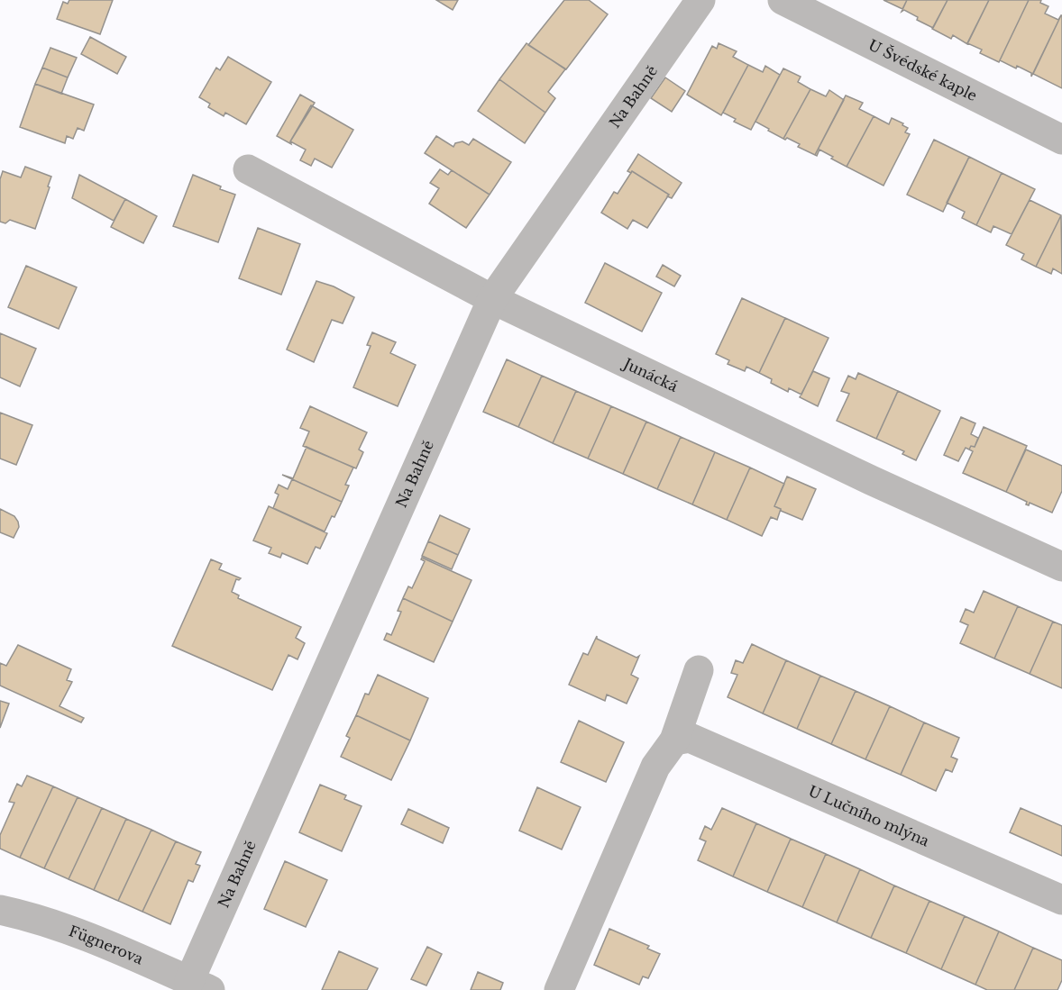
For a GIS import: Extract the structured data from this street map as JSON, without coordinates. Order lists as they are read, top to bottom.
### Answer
{
  "streets": {
    "street": [
      "U Švédské kaple",
      "Na Bahně",
      "Junácká",
      "U Lučního mlýna",
      "Fügnerova"
    ]
  },
  "crossings": [
    ["Na Bahně", "Junácká"],
    ["Na Bahně", "Fügnerova"]
  ]
}
